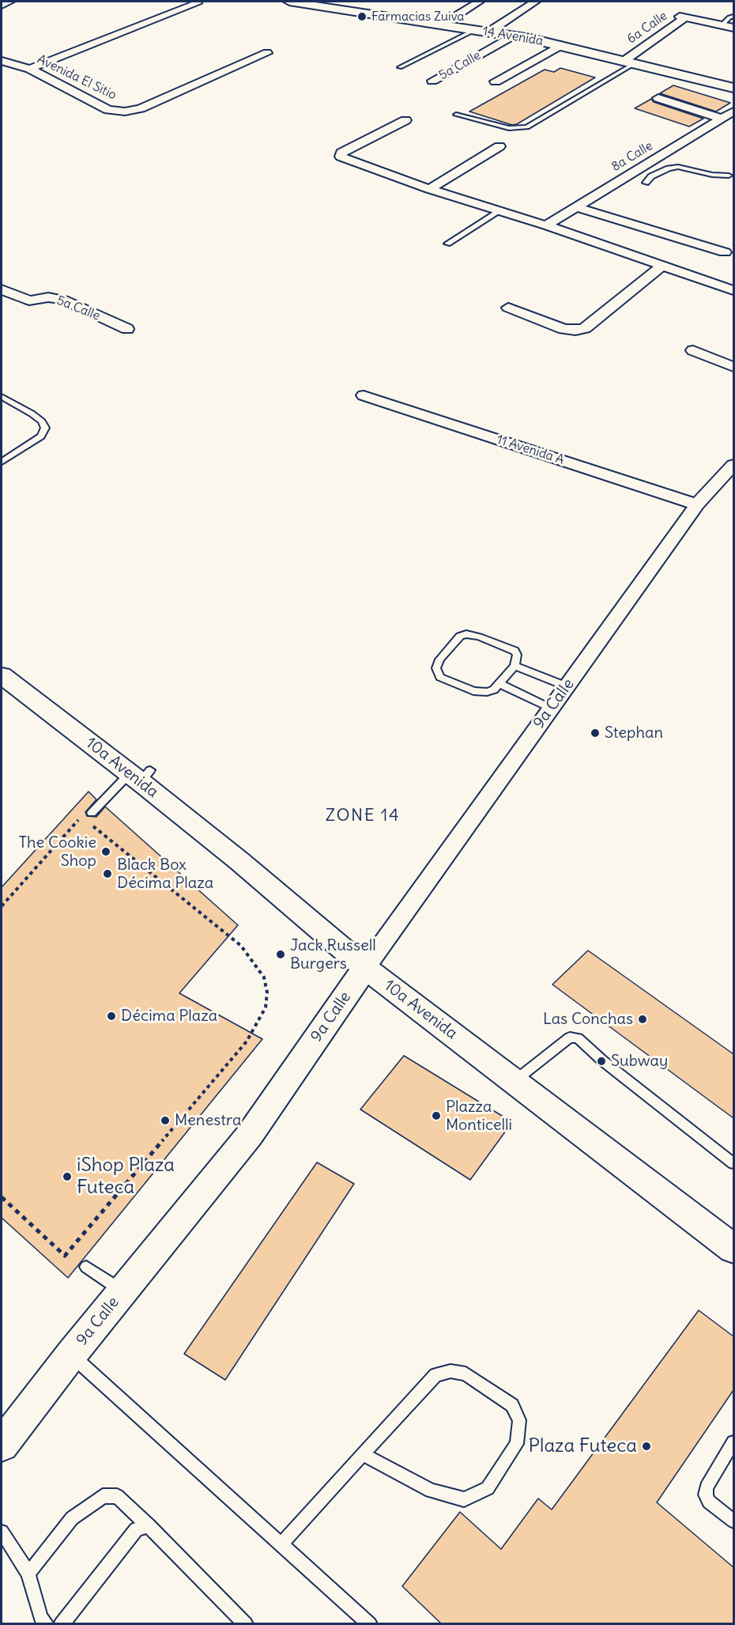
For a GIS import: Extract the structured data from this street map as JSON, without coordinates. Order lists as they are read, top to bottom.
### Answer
{
  "streets": {
    "street": [
      "6a Calle",
      "14 Avenida",
      "5a Calle",
      "Avenida El Sitio",
      "8a Calle",
      "11 Avenida A",
      "9a Calle",
      "10a Avenida"
    ]
  },
  "crossings": [
    ["6a Calle", "14 Avenida"],
    ["14 Avenida", "5a Calle"],
    ["11 Avenida A", "9a Calle"],
    ["9a Calle", "10a Avenida"]
  ],
  "districts": ["ZONE 14"],
  "places": [
    "Farmacias Zuiva",
    "Stephan",
    "The Cookie Shop",
    "Black Box Décima Plaza",
    "Jack Russell Burgers",
    "Décima Plaza",
    "Las Conchas",
    "Subway",
    "Plazza Monticelli",
    "Menestra",
    "iShop Plaza Futeca",
    "Plaza Futeca"
  ]
}
